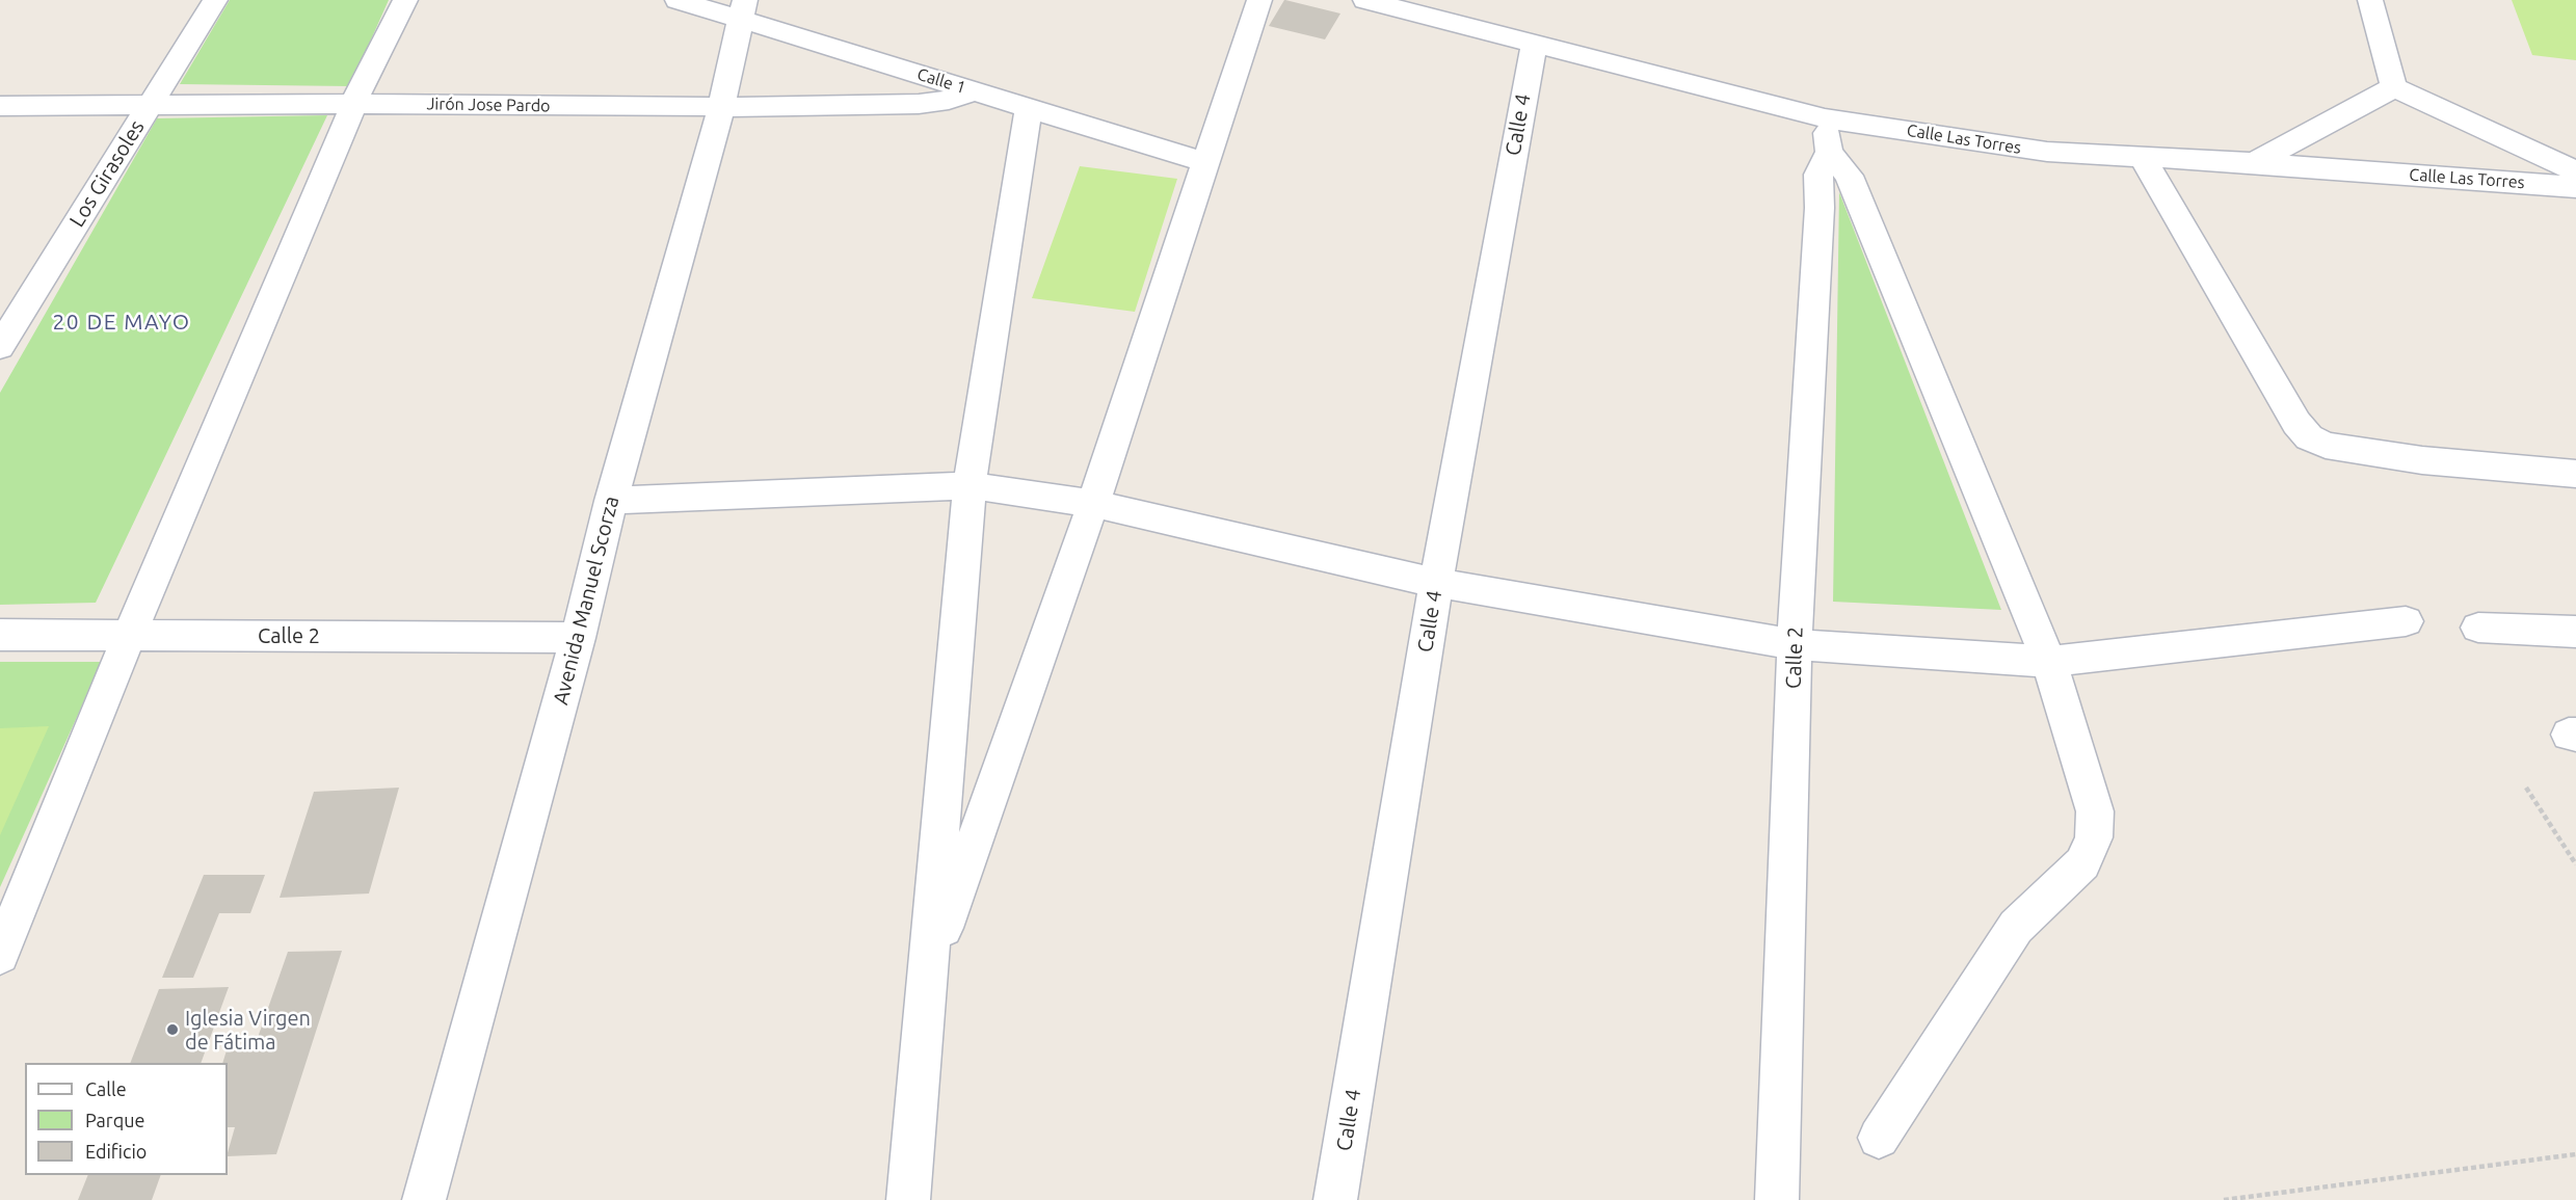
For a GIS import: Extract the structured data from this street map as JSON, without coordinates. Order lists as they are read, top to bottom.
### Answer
{
  "streets": {
    "street": [
      "Calle 1",
      "Jirón Jose Pardo",
      "Calle 4",
      "Calle Las Torres",
      "Los Girasoles",
      "Avenida Manuel Scorza",
      "Calle 2"
    ]
  },
  "crossings": [
    ["Calle 1", "Jirón Jose Pardo"],
    ["Calle 1", "Avenida Manuel Scorza"],
    ["Jirón Jose Pardo", "Los Girasoles"],
    ["Jirón Jose Pardo", "Avenida Manuel Scorza"],
    ["Calle 4", "Calle Las Torres"],
    ["Calle Las Torres", "Calle 2"],
    ["Avenida Manuel Scorza", "Calle 2"]
  ],
  "districts": ["20 DE MAYO"],
  "places": ["Iglesia Virgen de Fátima"],
  "legend": ["Calle", "Parque", "Edificio"]
}
